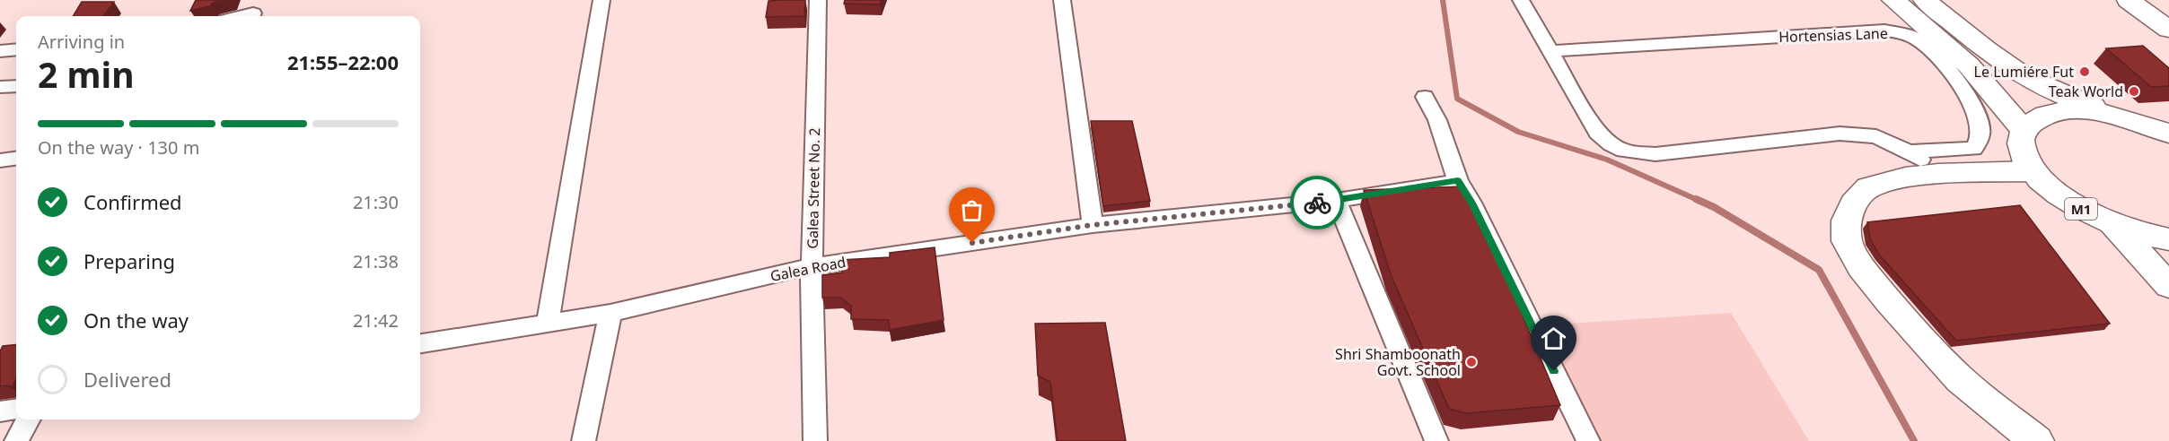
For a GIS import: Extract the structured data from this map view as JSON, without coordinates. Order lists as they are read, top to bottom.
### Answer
{
  "streets": {
    "main road": ["M1"],
    "street": ["Hortensias Lane", "Galea Street No. 2", "Galea Road"]
  },
  "crossings": [
    ["Galea Street No. 2", "Galea Road"]
  ],
  "places": ["Le Lumiére Fut", "Teak World", "Shri Shamboonath Govt. School"],
  "page": {
    "heading": ["2 min", "Arriving in", "21:55–22:00"],
    "bar": "On the way · 130 m",
    "list": [
      ["Confirmed", "21:30"],
      ["Preparing", "21:38"],
      ["On the way", "21:42"],
      "Delivered"
    ]
  }
}
